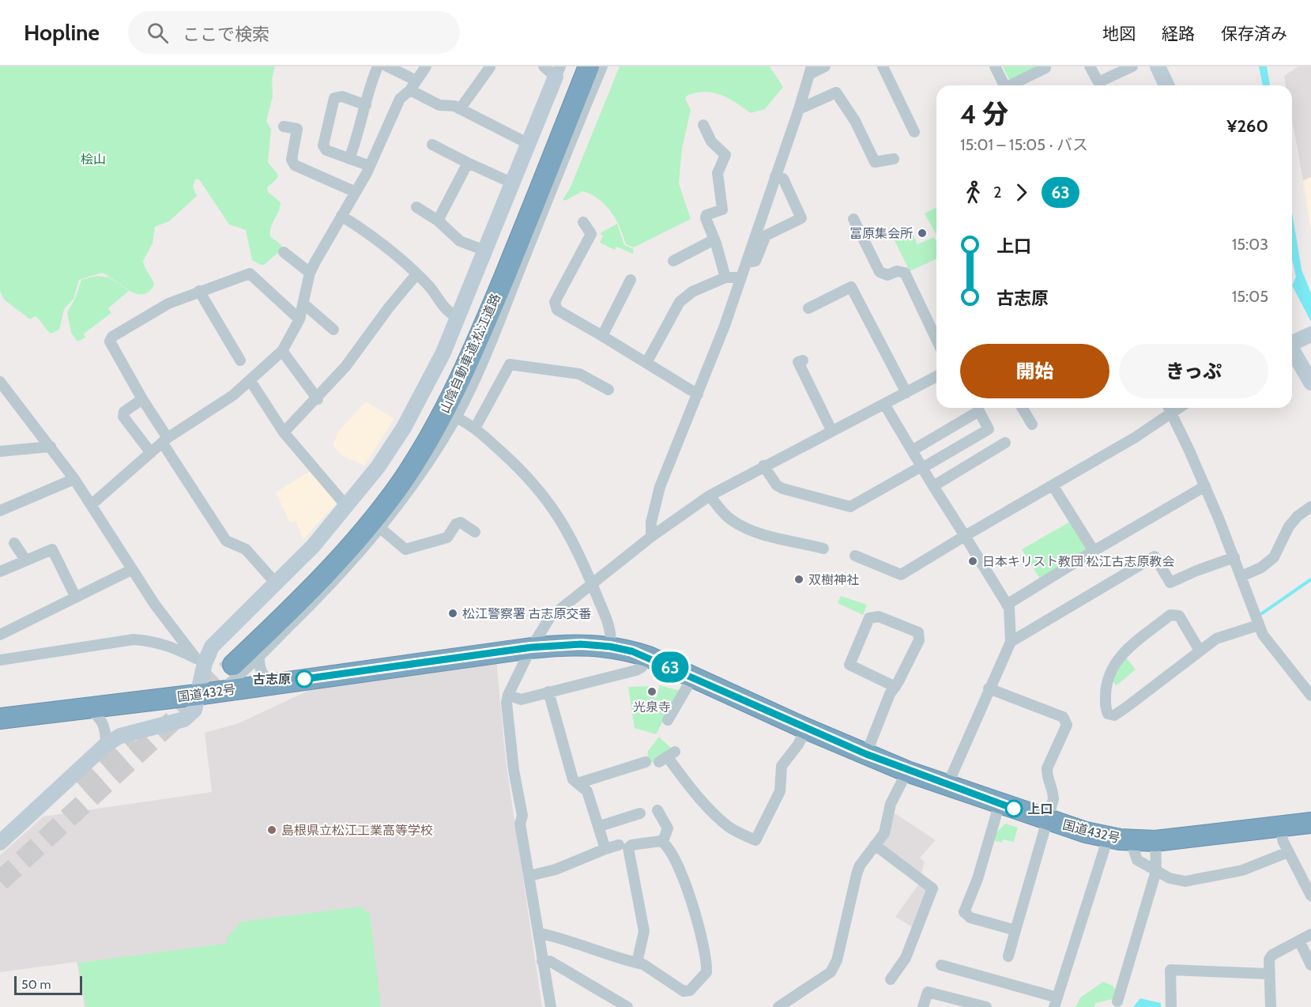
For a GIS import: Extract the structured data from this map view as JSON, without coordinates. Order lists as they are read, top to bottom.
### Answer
{
  "streets": {
    "highway": ["山陰自動車道;松江道路", "国道432号"]
  },
  "parks": ["桧山"],
  "places": [
    "冨原集会所",
    "日本キリスト教団 松江古志原教会",
    "双樹神社",
    "松江警察署 古志原交番",
    "古志原",
    "光泉寺",
    "上口",
    "島根県立松江工業高等学校"
  ],
  "lines": ["bus line 63"],
  "scale_bar": "50 m",
  "page": {
    "header": "Hopline",
    "search": "ここで検索",
    "nav": ["地図", "経路", "保存済み"],
    "on_map": "63",
    "heading": ["4 分", "15:01 – 15:05 · バス", "¥260"],
    "legs": ["2", "63"],
    "list": [
      {
        "name": "上口",
        "value": "15:03"
      },
      {
        "name": "古志原",
        "value": "15:05"
      }
    ],
    "buttons": ["開始", "きっぷ"],
    "scale": "50 m"
  }
}
